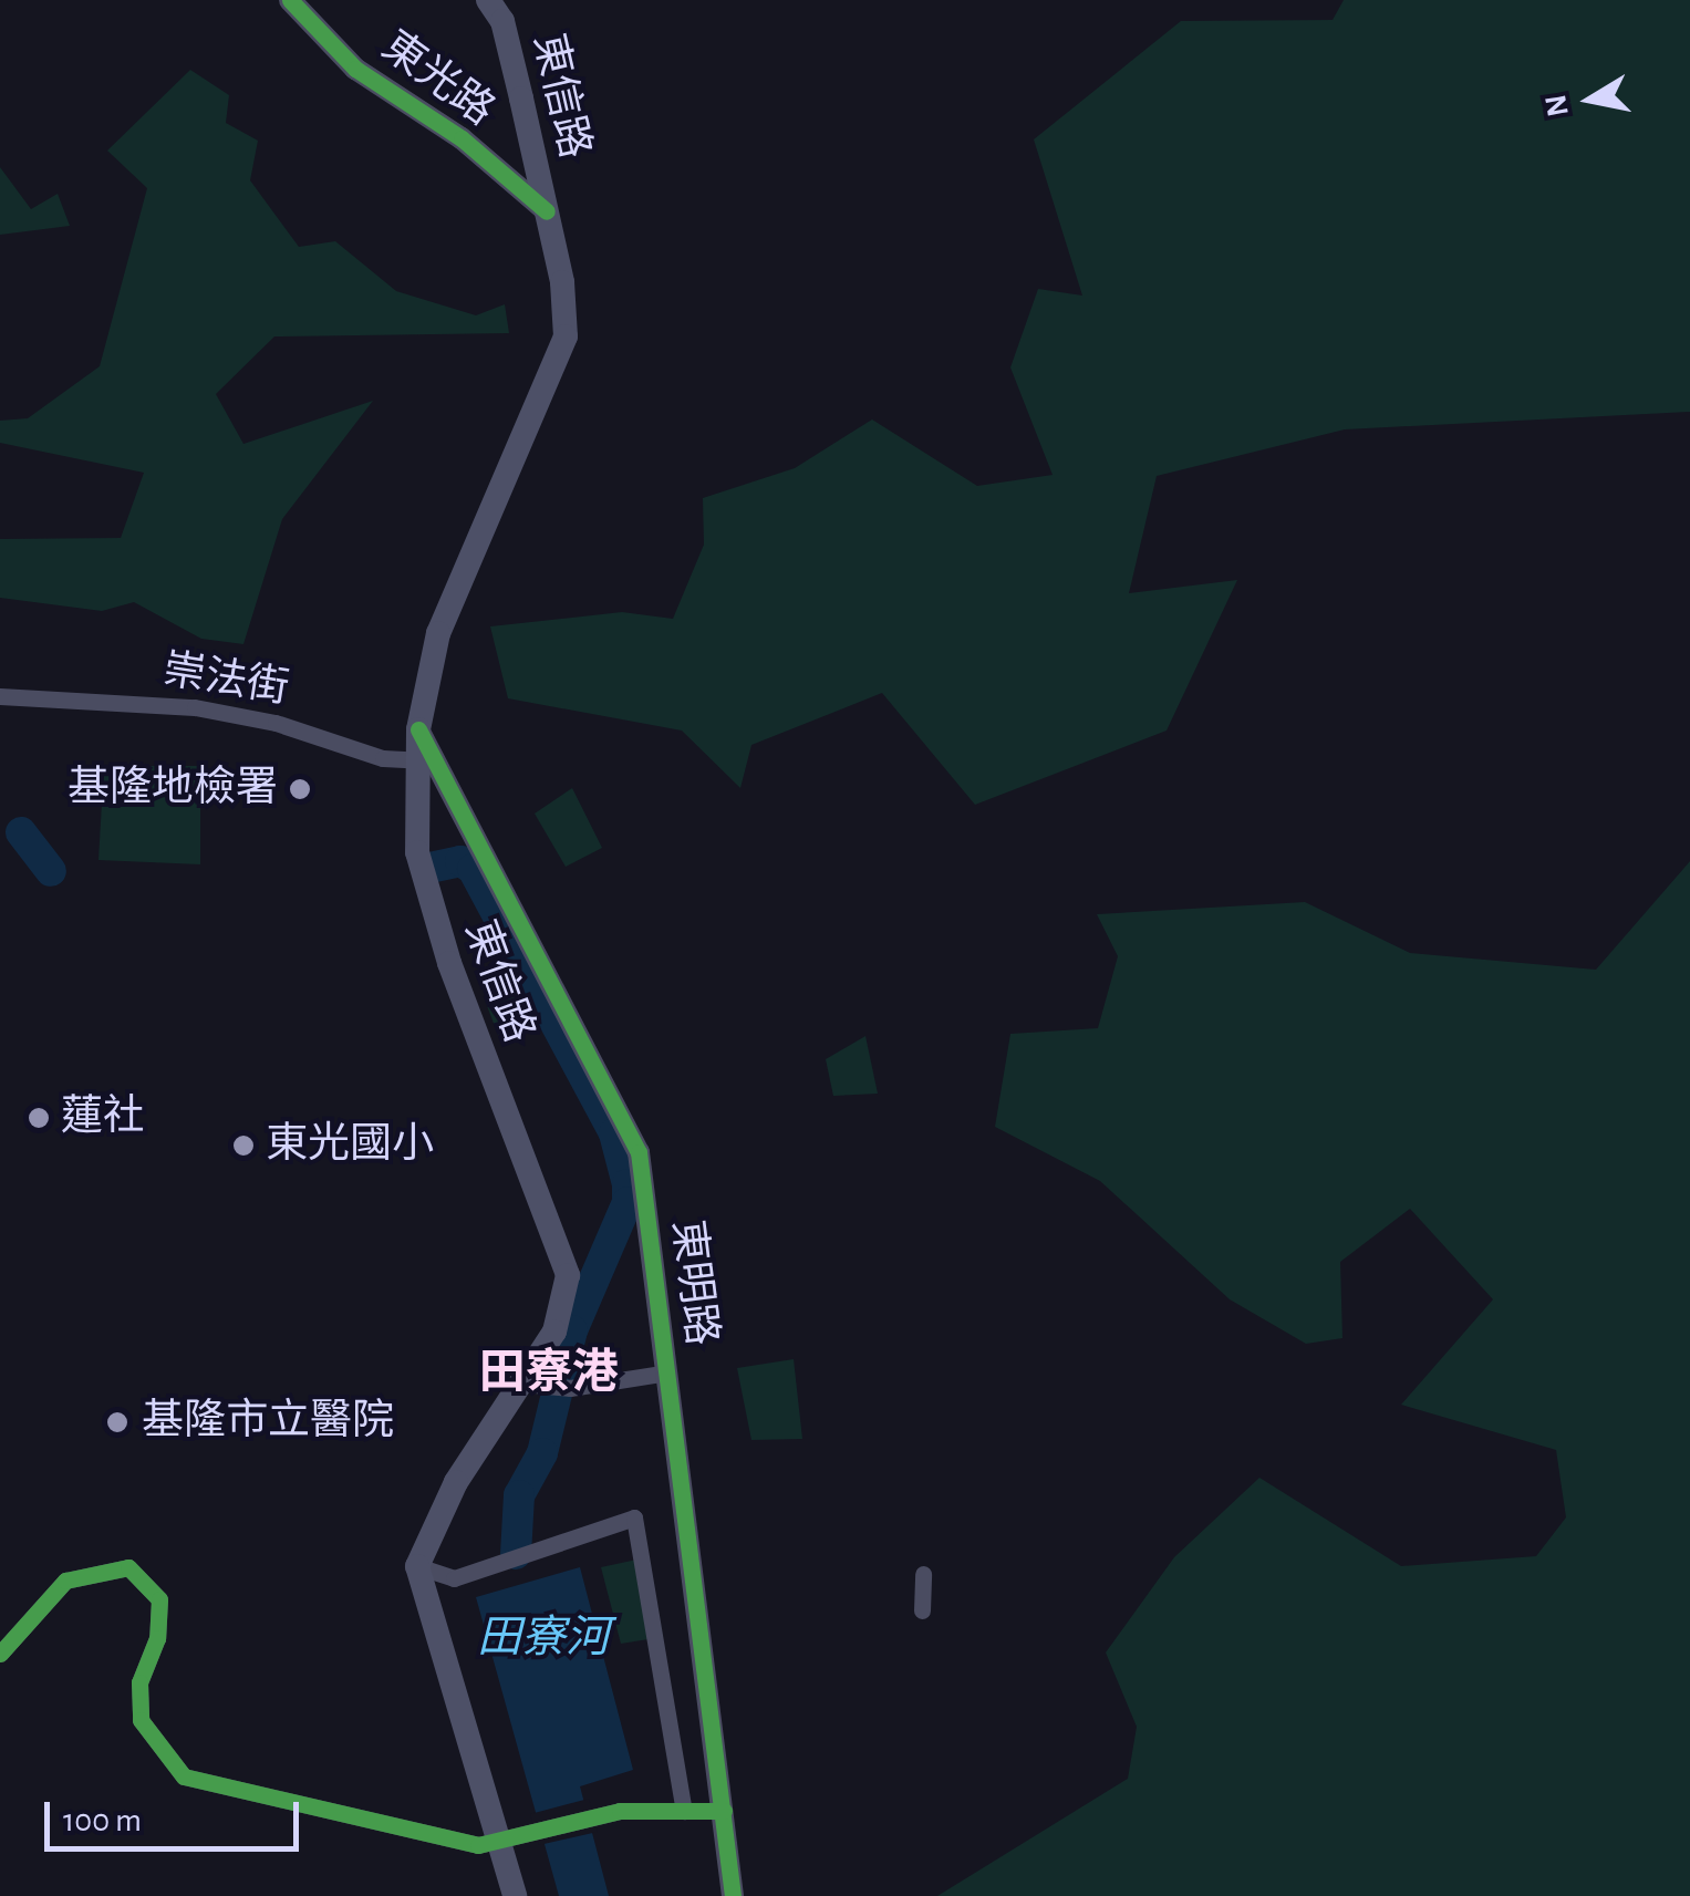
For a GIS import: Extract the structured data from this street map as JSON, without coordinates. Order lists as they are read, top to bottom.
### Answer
{
  "streets": {
    "main road": ["東信路"],
    "street": ["東光路", "崇法街", "東明路"]
  },
  "crossings": [
    ["東光路", "東信路"],
    ["東信路", "崇法街"],
    ["東信路", "東明路"],
    ["崇法街", "東明路"]
  ],
  "districts": ["田寮港"],
  "water": ["田寮河"],
  "places": [
    "基隆地檢署",
    "蓮社",
    "東光國小",
    "基隆市立醫院"
  ],
  "scale_bar": "100 m",
  "north": "left"
}
